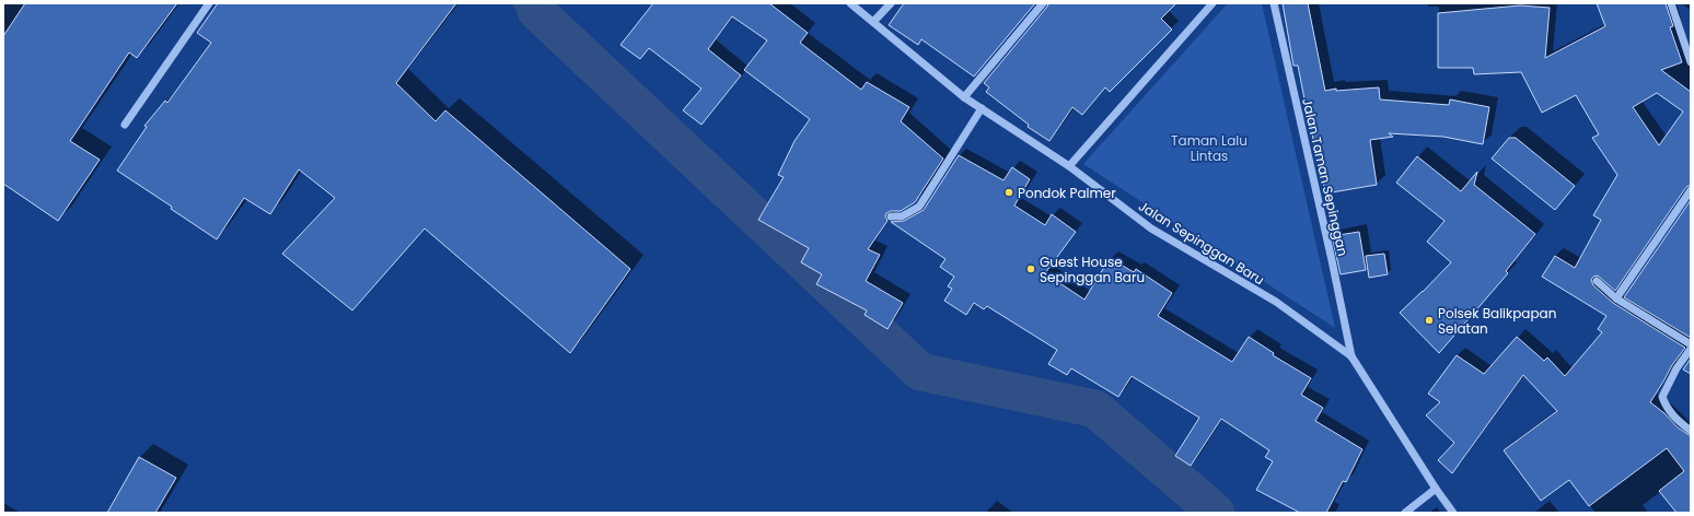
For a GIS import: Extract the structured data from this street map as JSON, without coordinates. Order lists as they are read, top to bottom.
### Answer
{
  "streets": {
    "street": ["Jalan Taman Sepinggan", "Jalan Sepinggan Baru"]
  },
  "crossings": [
    ["Jalan Taman Sepinggan", "Jalan Sepinggan Baru"]
  ],
  "parks": ["Taman Lalu Lintas"],
  "places": ["Pondok Palmer", "Guest House Sepinggan Baru", "Polsek Balikpapan Selatan"]
}
